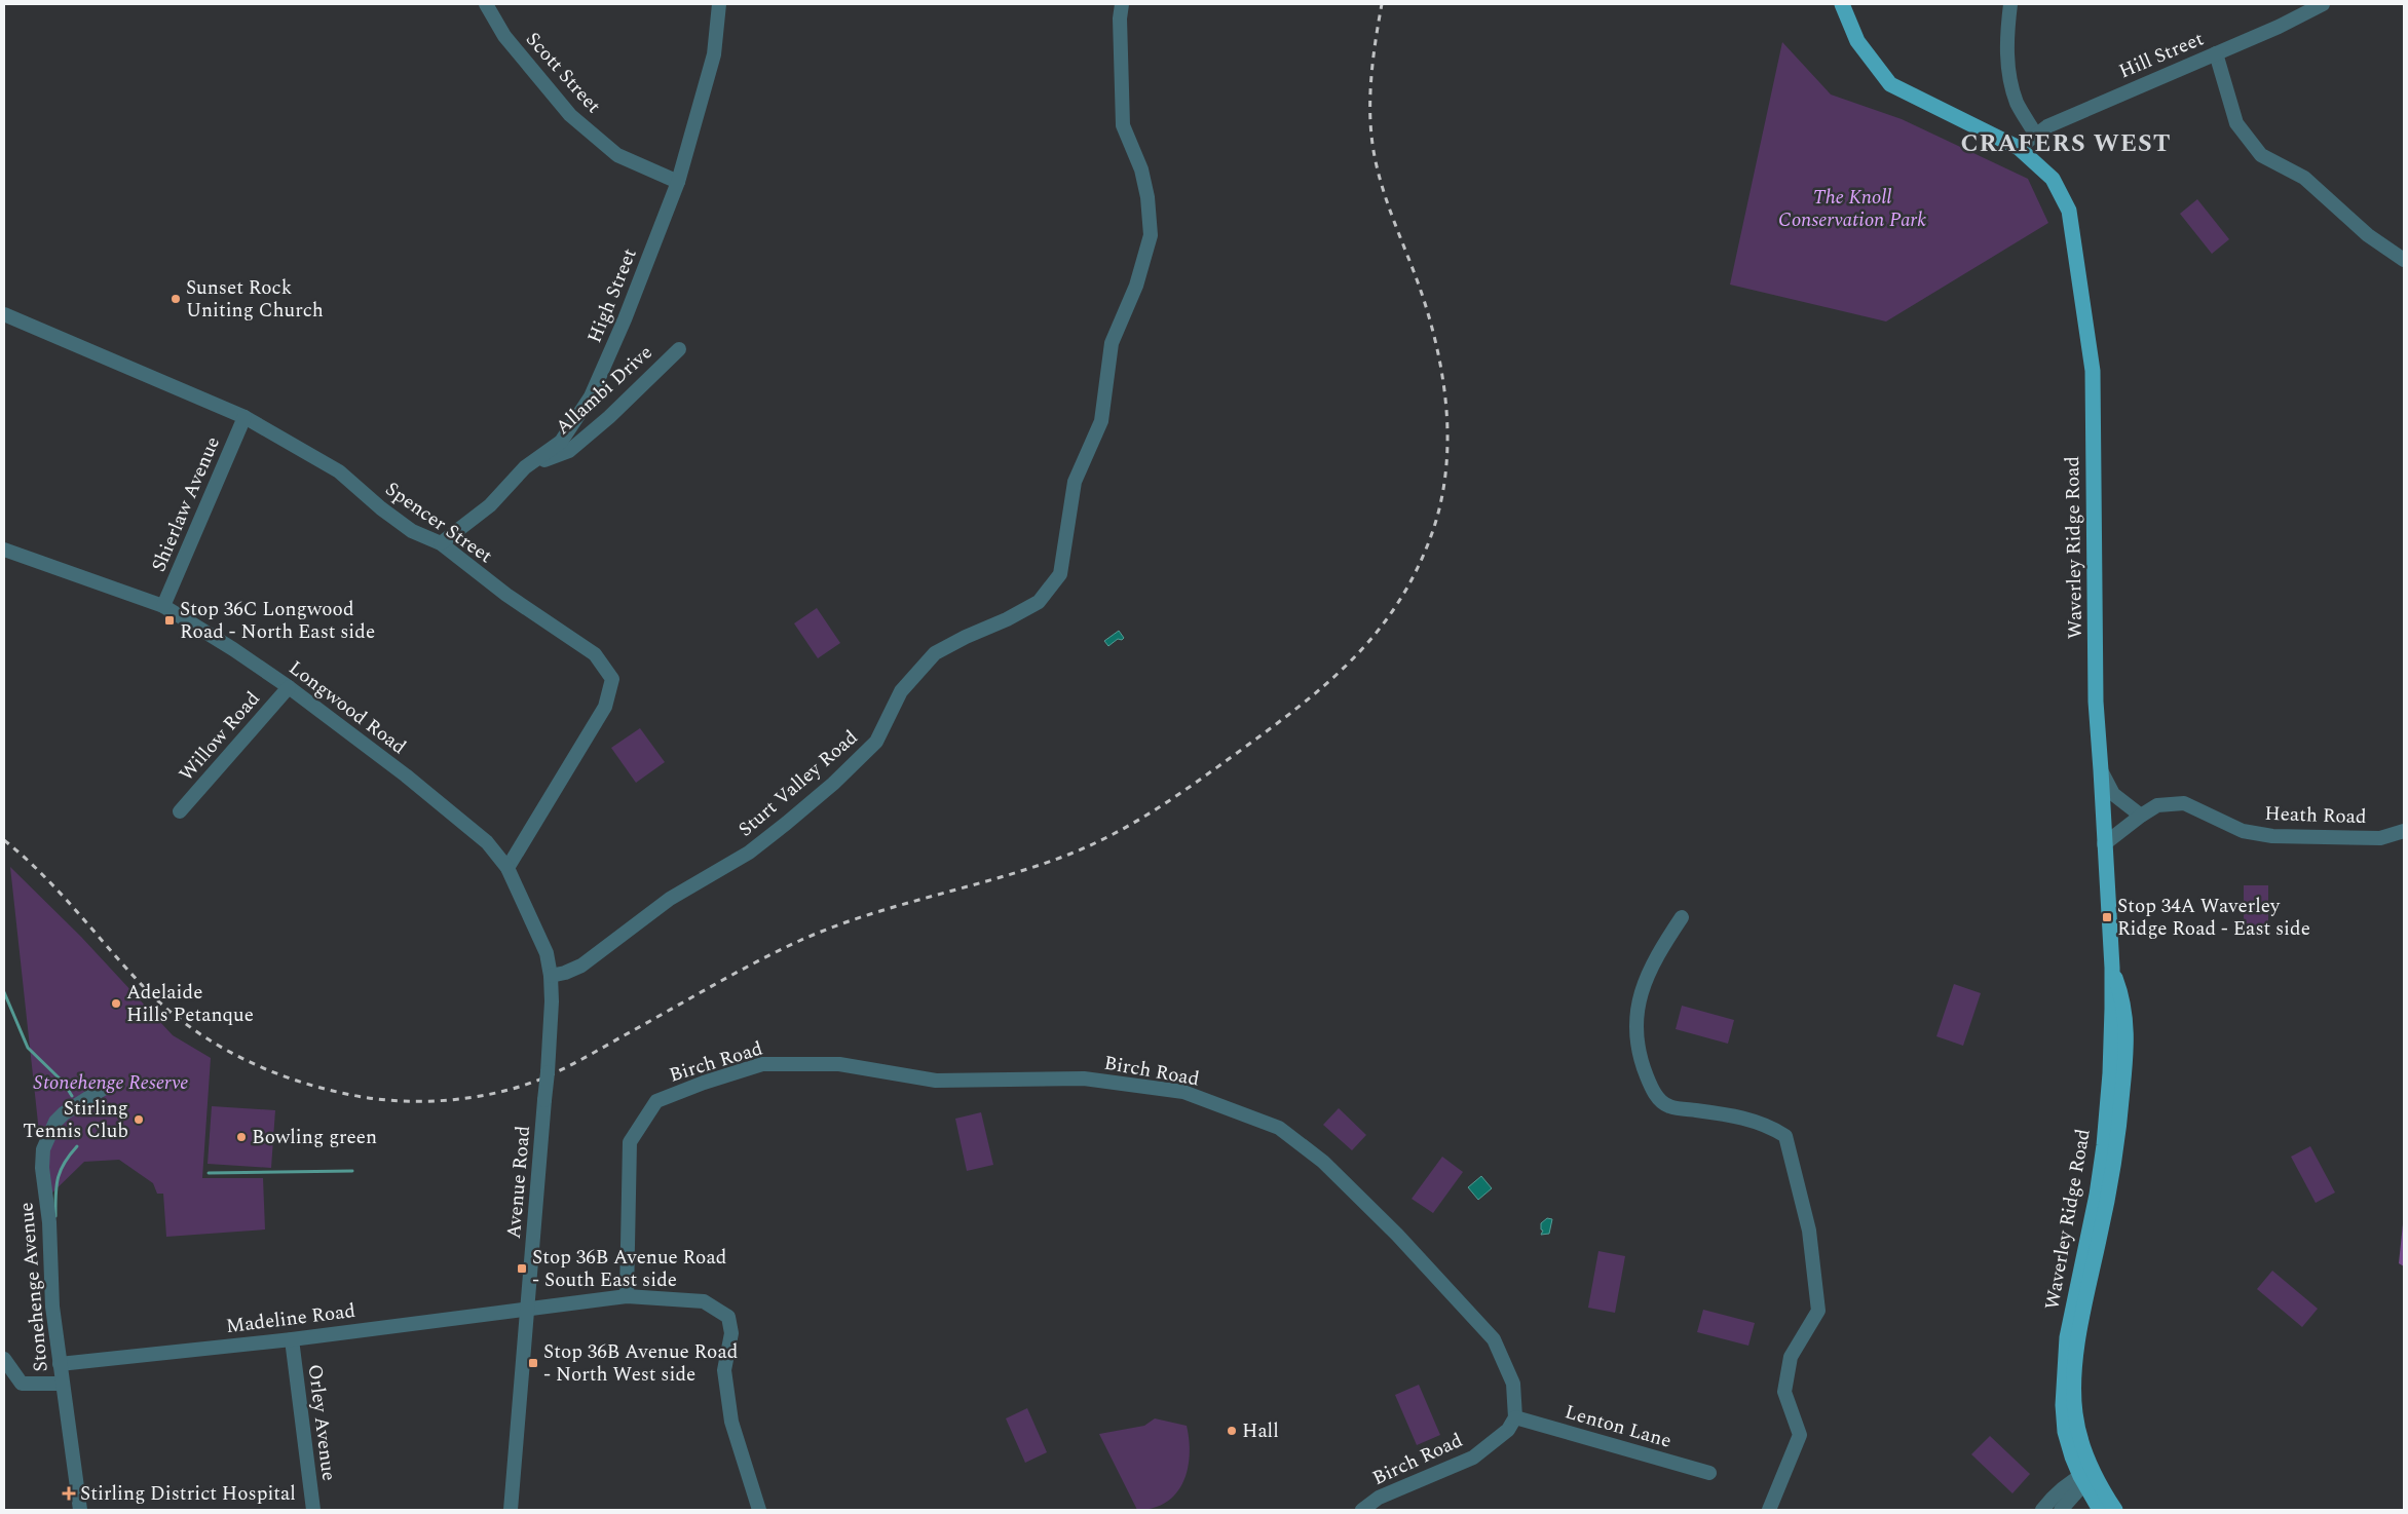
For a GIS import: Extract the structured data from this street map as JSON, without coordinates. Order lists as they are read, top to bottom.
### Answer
{
  "streets": {
    "main road": ["Waverley Ridge Road"],
    "street": [
      "Hill Street",
      "Scott Street",
      "High Street",
      "Allambi Drive",
      "Shierlaw Avenue",
      "Spencer Street",
      "Longwood Road",
      "Willow Road",
      "Sturt Valley Road",
      "Heath Road",
      "Birch Road",
      "Avenue Road",
      "Stonehenge Avenue",
      "Madeline Road",
      "Orley Avenue",
      "Lenton Lane"
    ]
  },
  "crossings": [
    ["Hill Street", "Waverley Ridge Road"],
    ["Scott Street", "High Street"],
    ["High Street", "Allambi Drive"],
    ["High Street", "Spencer Street"],
    ["Shierlaw Avenue", "Spencer Street"],
    ["Shierlaw Avenue", "Longwood Road"],
    ["Spencer Street", "Longwood Road"],
    ["Waverley Ridge Road", "Heath Road"],
    ["Longwood Road", "Willow Road"],
    ["Longwood Road", "Avenue Road"],
    ["Sturt Valley Road", "Avenue Road"],
    ["Birch Road", "Madeline Road"],
    ["Birch Road", "Lenton Lane"],
    ["Avenue Road", "Madeline Road"],
    ["Stonehenge Avenue", "Madeline Road"],
    ["Madeline Road", "Orley Avenue"]
  ],
  "districts": ["CRAFERS WEST"],
  "parks": ["The Knoll Conservation Park", "Stonehenge Reserve"],
  "places": {
    "other": [
      "Sunset Rock Uniting Church",
      "Adelaide Hills Petanque",
      "Stirling Tennis Club",
      "Bowling green",
      "Hall"
    ],
    "transit": [
      "Stop 36C Longwood Road - North East side",
      "Stop 34A Waverley Ridge Road - East side",
      "Stop 36B Avenue Road - South East side",
      "Stop 36B Avenue Road - North West side"
    ],
    "health": ["Stirling District Hospital"]
  }
}
